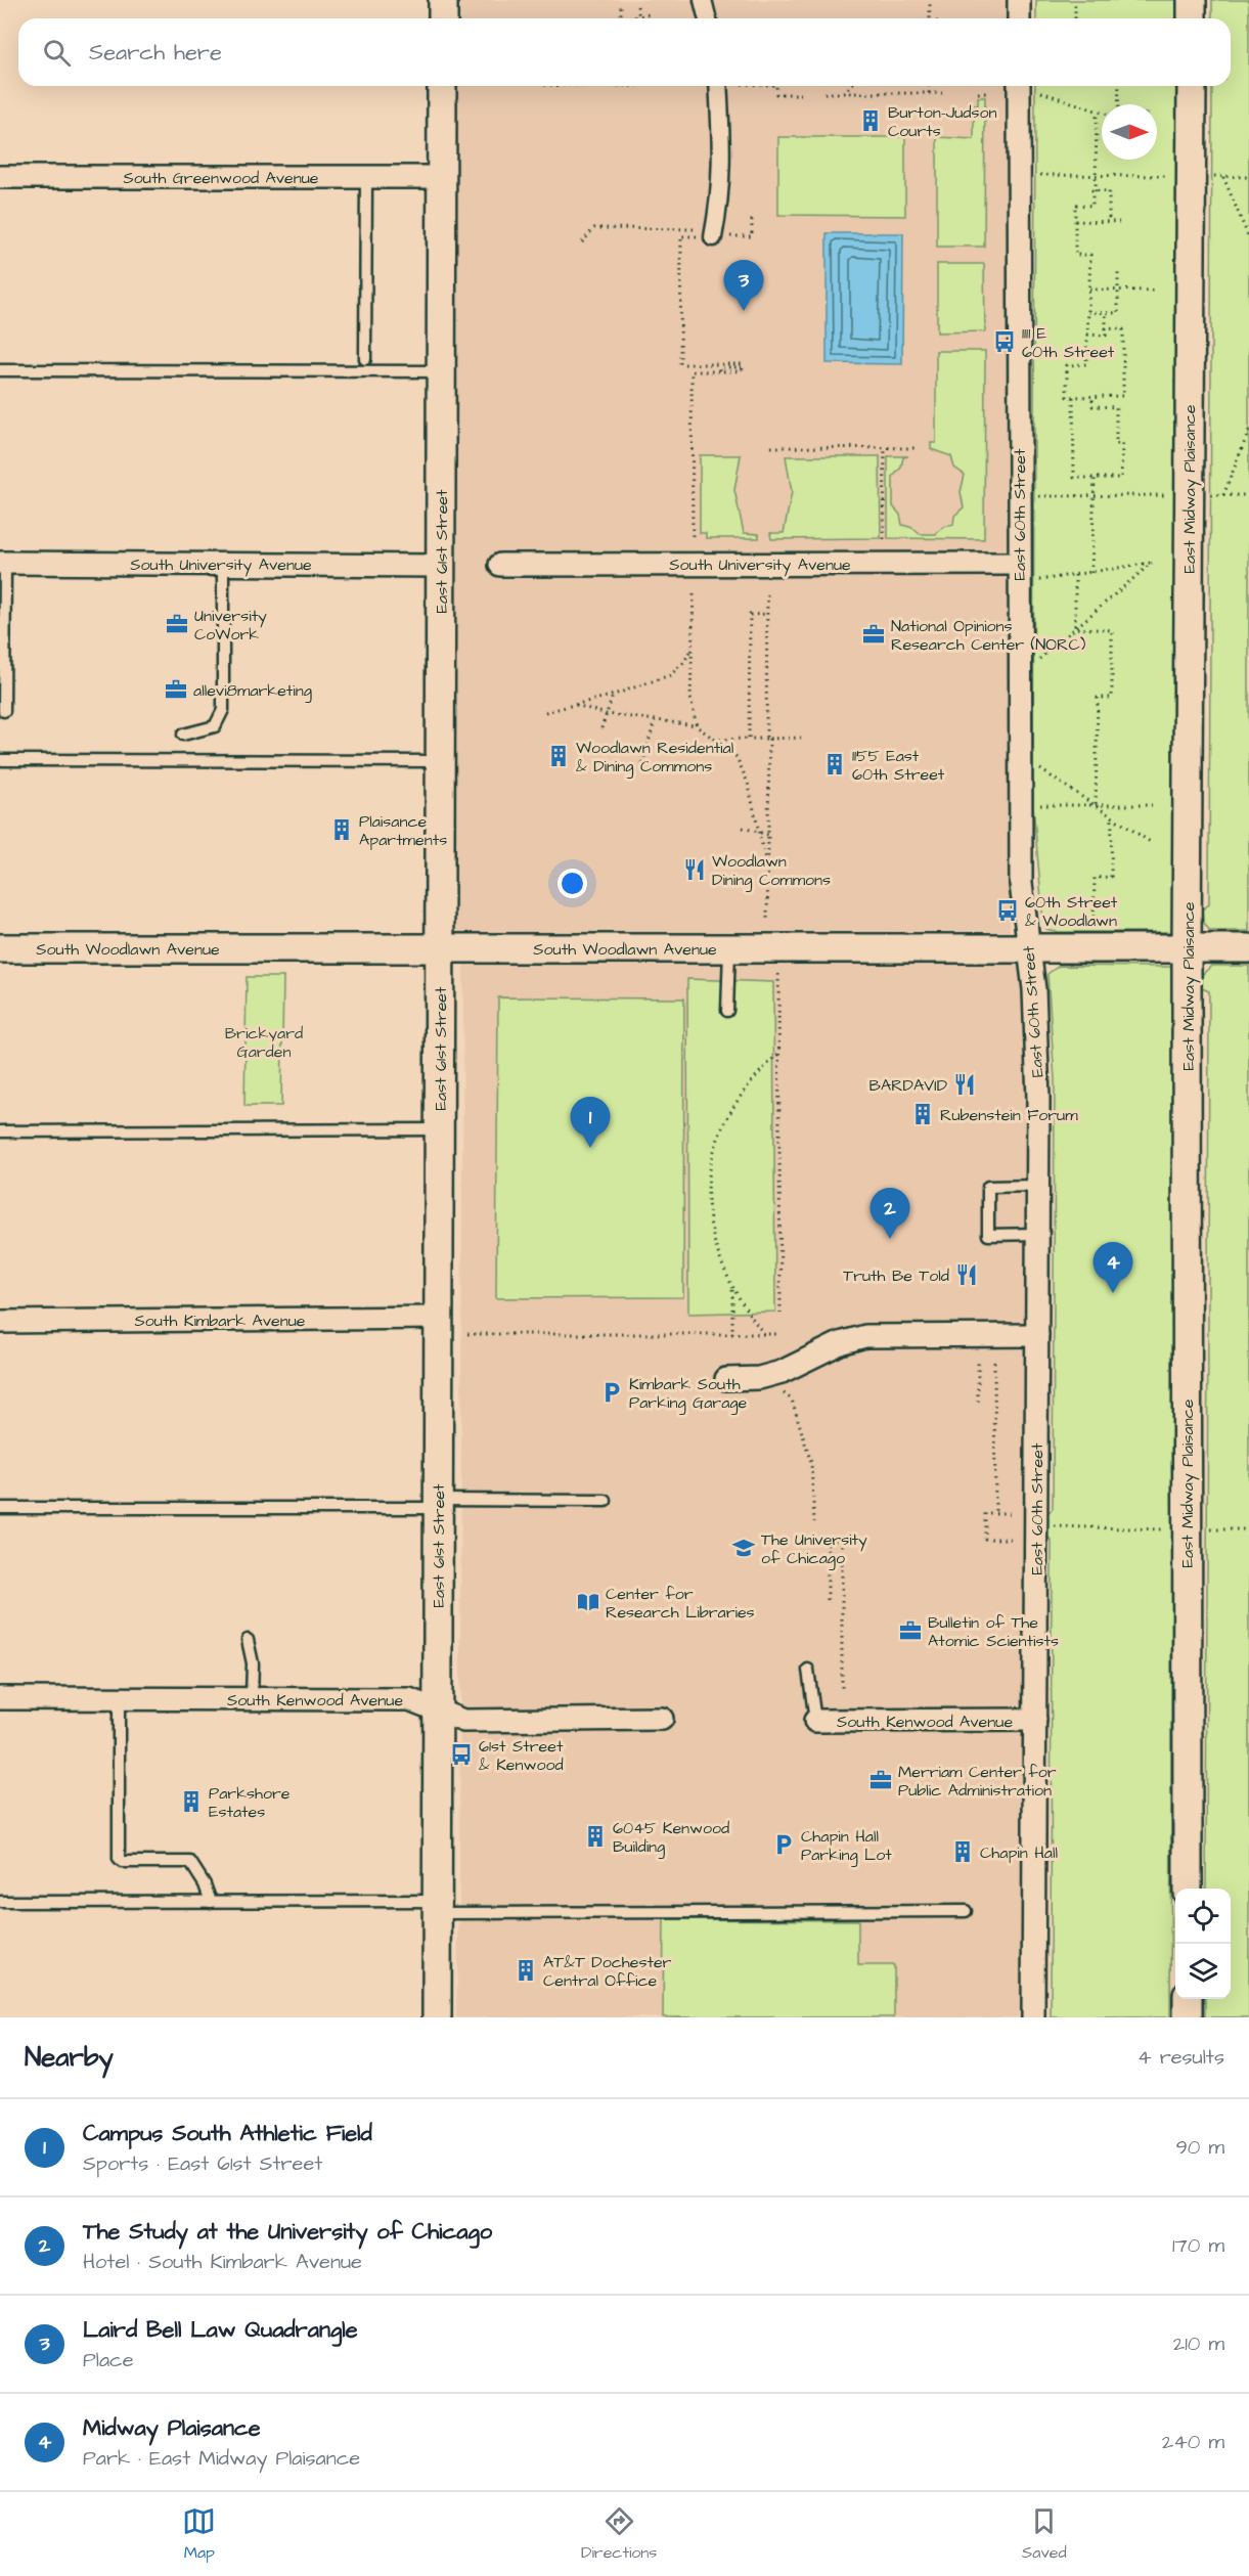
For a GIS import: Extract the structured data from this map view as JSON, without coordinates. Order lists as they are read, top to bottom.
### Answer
{
  "streets": {
    "street": [
      "South Greenwood Avenue",
      "East Midway Plaisance",
      "East 60th Street",
      "East 61st Street",
      "South University Avenue",
      "South Woodlawn Avenue",
      "South Kimbark Avenue",
      "South Kenwood Avenue"
    ]
  },
  "crossings": [
    ["South Greenwood Avenue", "East 61st Street"],
    ["East Midway Plaisance", "South Woodlawn Avenue"],
    ["East 60th Street", "South University Avenue"],
    ["East 60th Street", "South Woodlawn Avenue"],
    ["East 60th Street", "South Kenwood Avenue"],
    ["East 61st Street", "South University Avenue"],
    ["East 61st Street", "South Woodlawn Avenue"],
    ["East 61st Street", "South Kimbark Avenue"],
    ["East 61st Street", "South Kenwood Avenue"]
  ],
  "parks": ["Brickyard Garden"],
  "places": {
    "building": [
      "Burton-Judson Courts",
      "Woodlawn Residential & Dining Commons",
      "1155 East 60th Street",
      "Plaisance Apartments",
      "Rubenstein Forum",
      "Parkshore Estates",
      "6045 Kenwood Building",
      "Chapin Hall",
      "AT&T Dochester Central Office"
    ],
    "bus stop": ["1111 E 60th Street", "60th Street & Woodlawn", "61st Street & Kenwood"],
    "office": [
      "University CoWork",
      "National Opinions Research Center (NORC)",
      "allevi8marketing",
      "Bulletin of The Atomic Scientists",
      "Merriam Center for Public Administration"
    ],
    "restaurant": ["Woodlawn Dining Commons", "BARDAVID", "Truth Be Told"],
    "parking": ["Kimbark South Parking Garage", "Chapin Hall Parking Lot"],
    "school or university": ["The University of Chicago"],
    "library": ["Center for Research Libraries"]
  },
  "north": "right",
  "page": {
    "search": "Search here",
    "pins": [
      "3",
      "1",
      "2",
      "4"
    ],
    "heading": ["Nearby", "4 results"],
    "list": [
      {
        "mark": "1",
        "name": "Campus South Athletic Field",
        "note": "Sports · East 61st Street",
        "value": "90 m"
      },
      {
        "mark": "2",
        "name": "The Study at the University of Chicago",
        "note": "Hotel · South Kimbark Avenue",
        "value": "170 m"
      },
      {
        "mark": "3",
        "name": "Laird Bell Law Quadrangle",
        "note": "Place",
        "value": "210 m"
      },
      {
        "mark": "4",
        "name": "Midway Plaisance",
        "note": "Park · East Midway Plaisance",
        "value": "240 m"
      }
    ],
    "nav": ["Map", "Directions", "Saved"]
  }
}
